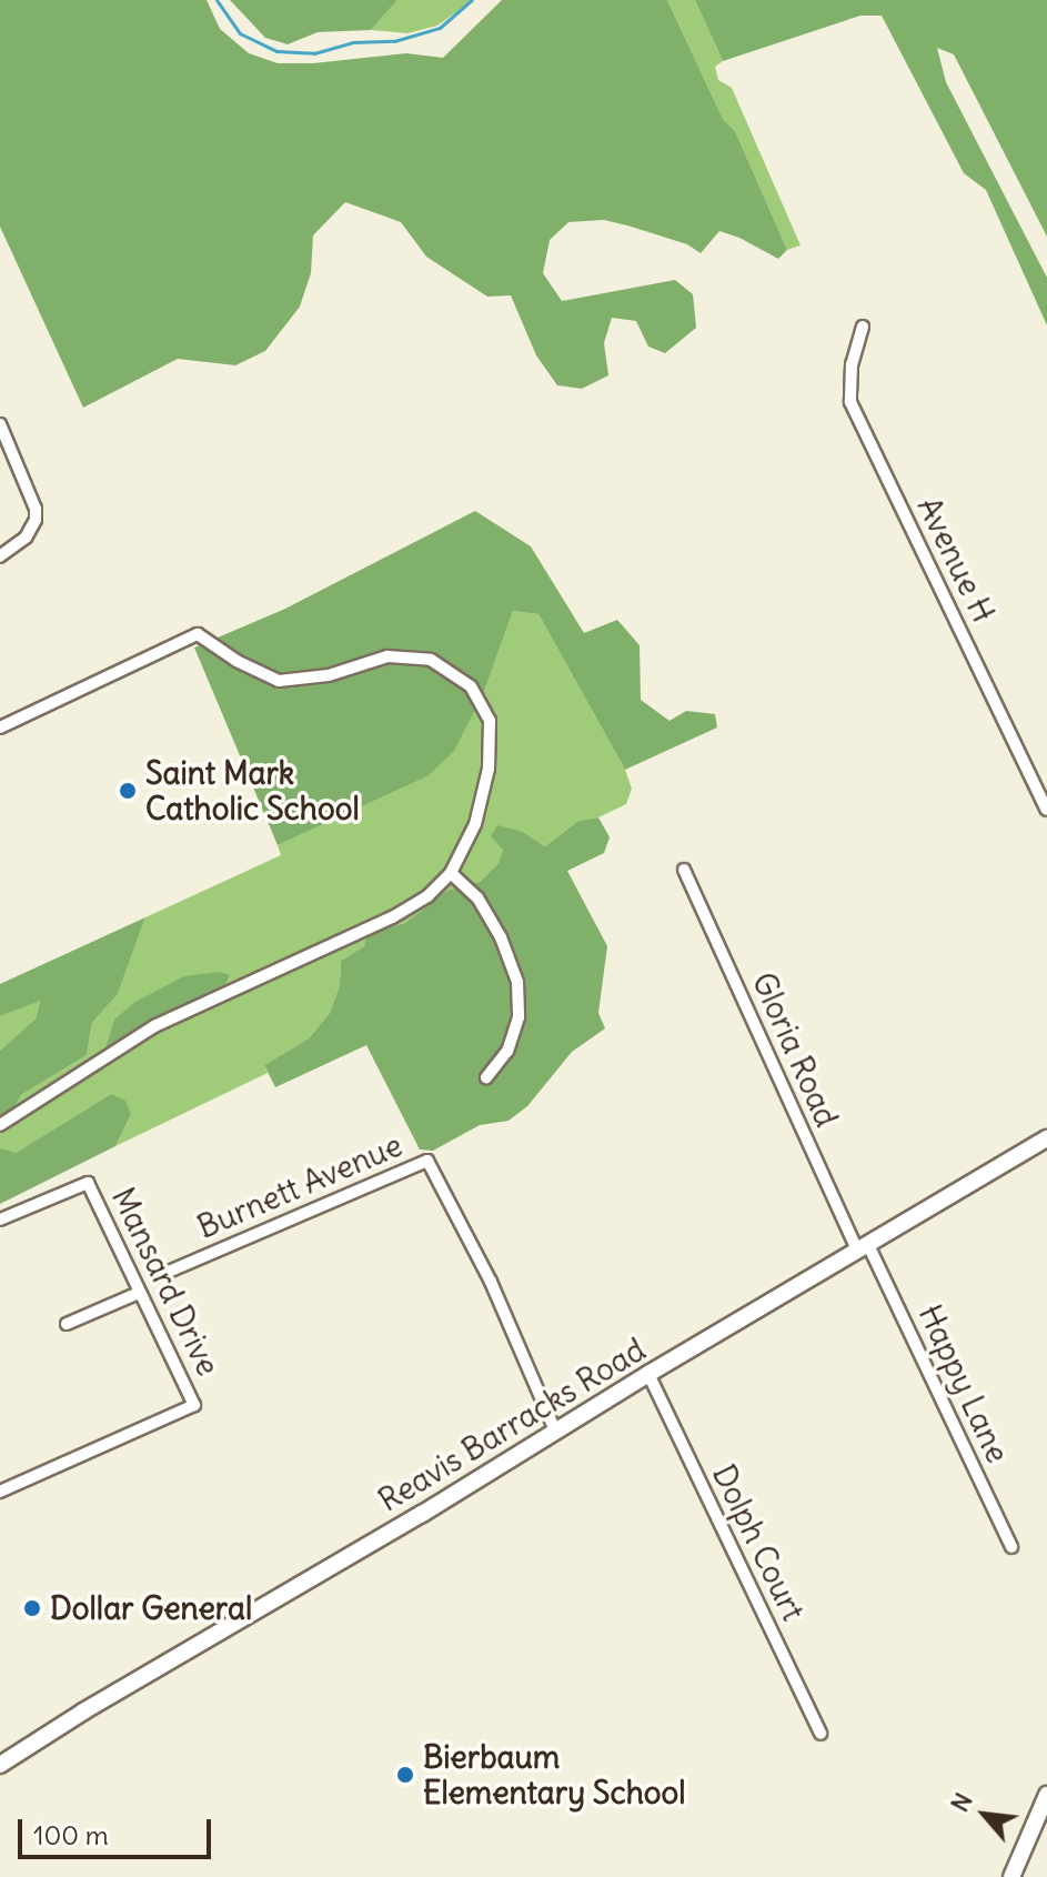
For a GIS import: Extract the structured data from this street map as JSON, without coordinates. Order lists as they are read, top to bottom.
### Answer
{
  "streets": {
    "main road": ["Reavis Barracks Road"],
    "street": [
      "Avenue H",
      "Gloria Road",
      "Burnett Avenue",
      "Mansard Drive",
      "Happy Lane",
      "Dolph Court"
    ]
  },
  "crossings": [
    ["Gloria Road", "Happy Lane"],
    ["Gloria Road", "Reavis Barracks Road"],
    ["Burnett Avenue", "Reavis Barracks Road"],
    ["Happy Lane", "Reavis Barracks Road"],
    ["Reavis Barracks Road", "Dolph Court"]
  ],
  "places": ["Saint Mark Catholic School", "Dollar General", "Bierbaum Elementary School"],
  "scale_bar": "100 m",
  "north": "top left"
}
